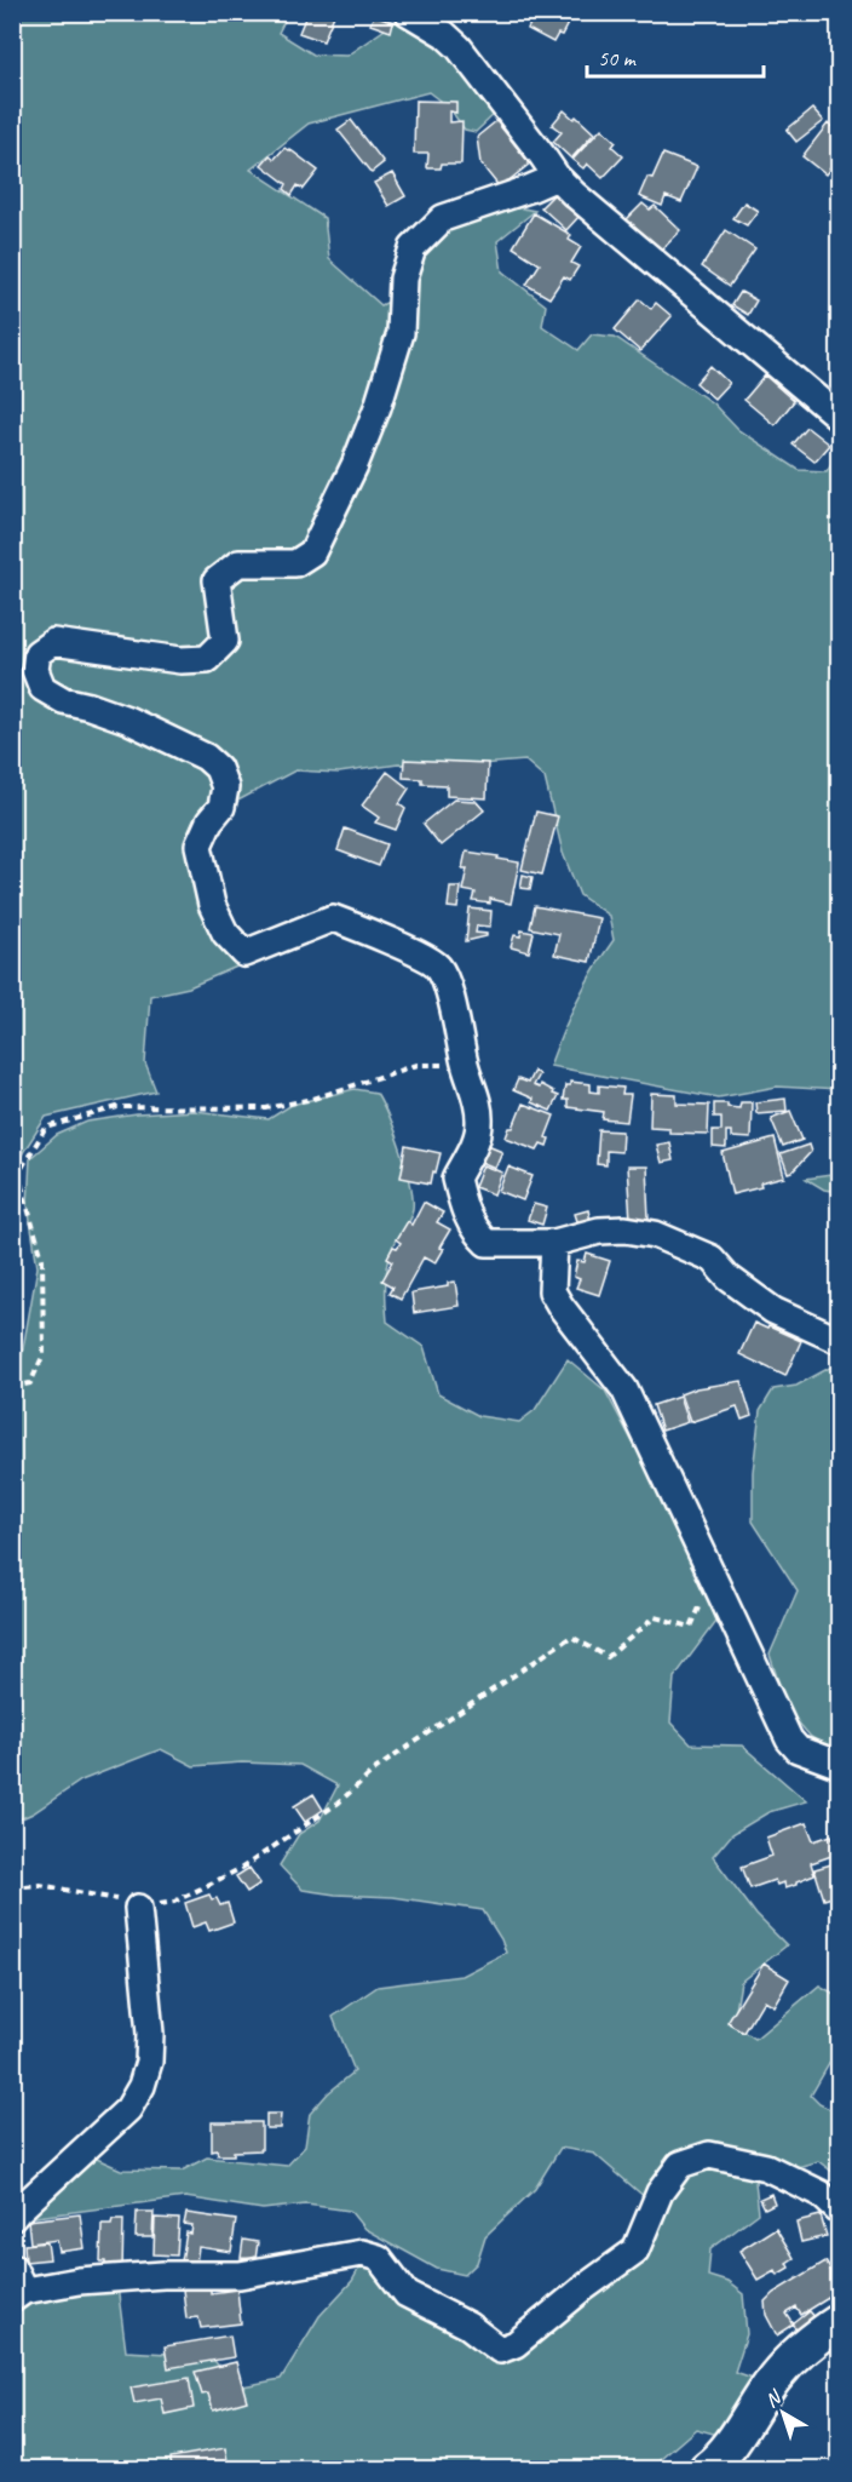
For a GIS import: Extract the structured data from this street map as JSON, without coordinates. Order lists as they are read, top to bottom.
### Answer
{
  "scale_bar": "50 m",
  "north": "top left"
}
